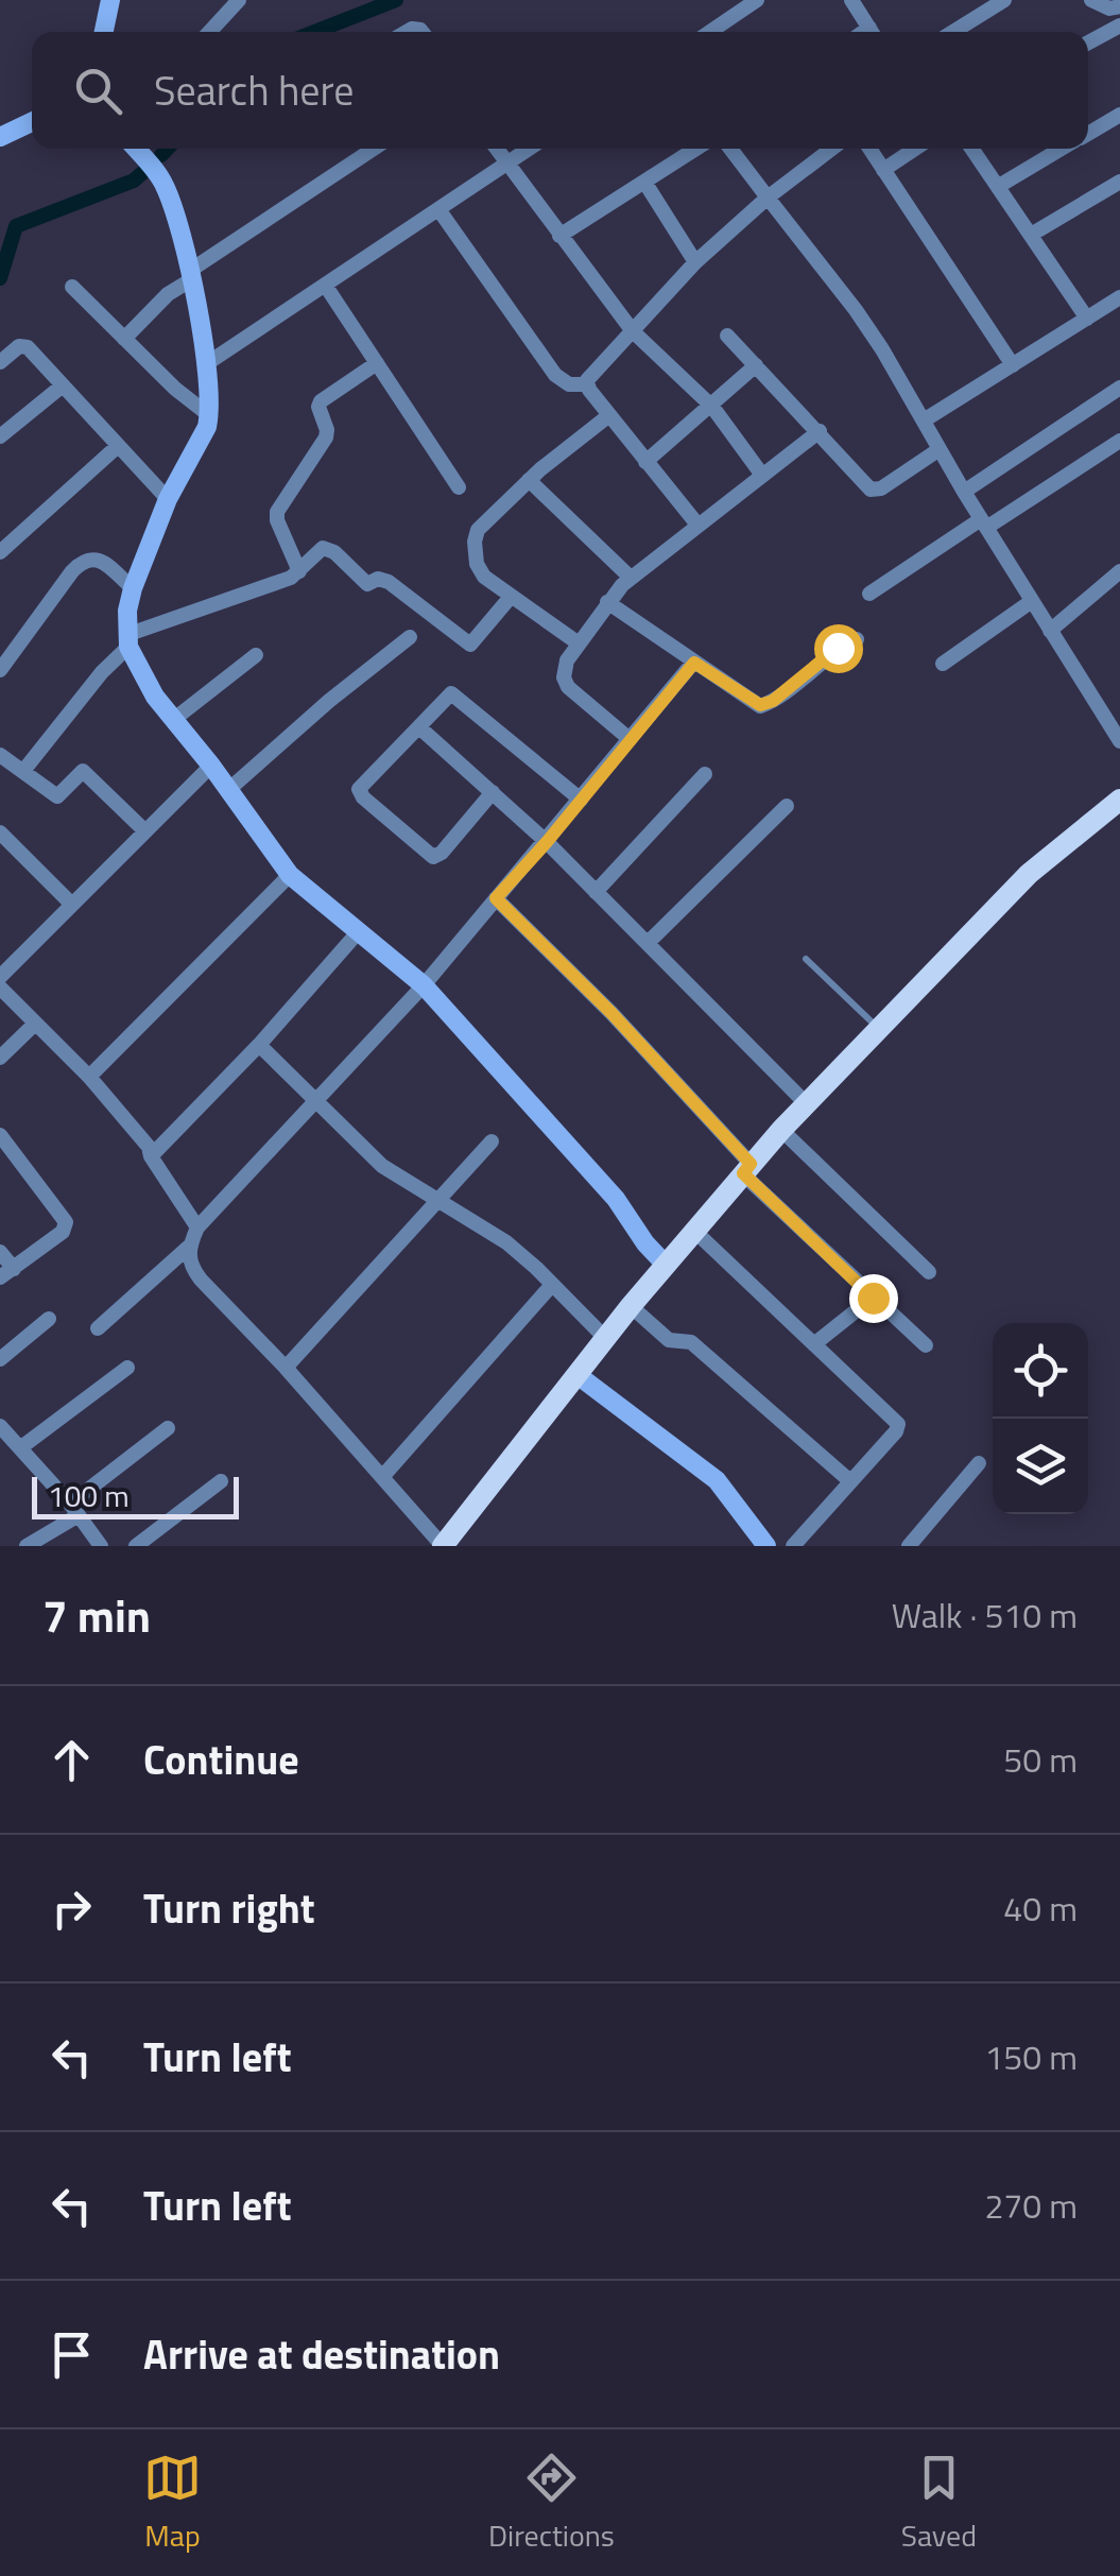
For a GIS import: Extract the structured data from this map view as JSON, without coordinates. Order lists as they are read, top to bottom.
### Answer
{
  "scale_bar": "100 m",
  "page": {
    "search": "Search here",
    "scale": "100 m",
    "heading": ["7 min", "Walk · 510 m"],
    "list": [
      ["Continue", "50 m"],
      ["Turn right", "40 m"],
      ["Turn left", "150 m"],
      ["Turn left", "270 m"],
      "Arrive at destination"
    ],
    "nav": ["Map", "Directions", "Saved"]
  }
}
